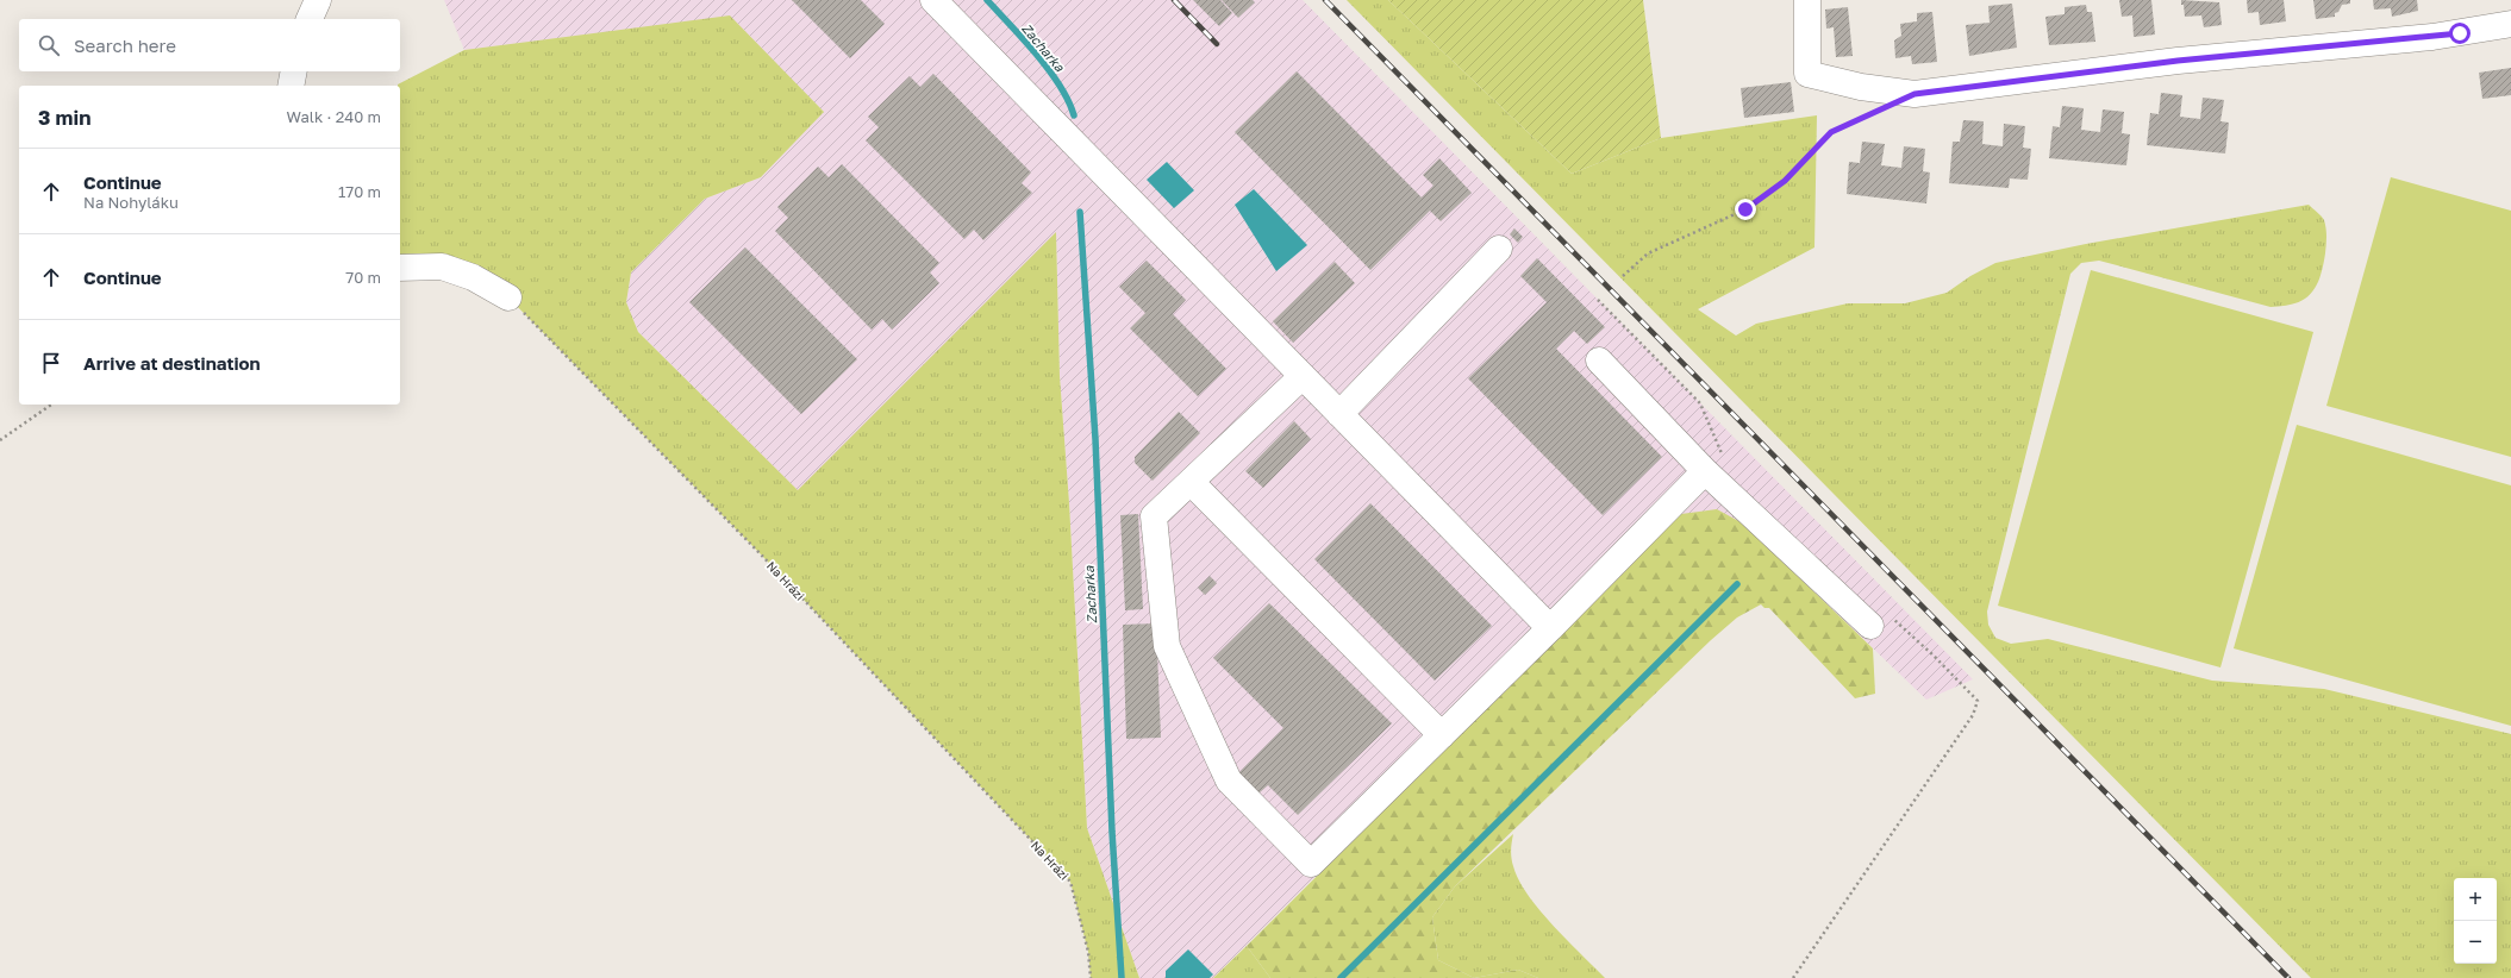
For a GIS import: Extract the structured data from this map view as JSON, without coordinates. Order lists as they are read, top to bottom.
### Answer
{
  "streets": {
    "path": ["Na Hrázi"]
  },
  "water": ["Zacharka"],
  "page": {
    "search": "Search here",
    "heading": ["3 min", "Walk · 240 m"],
    "list": [
      ["Continue", "Na Nohyláku", "170 m"],
      ["Continue", "70 m"],
      "Arrive at destination"
    ],
    "map_buttons": ["+", "−"]
  }
}
